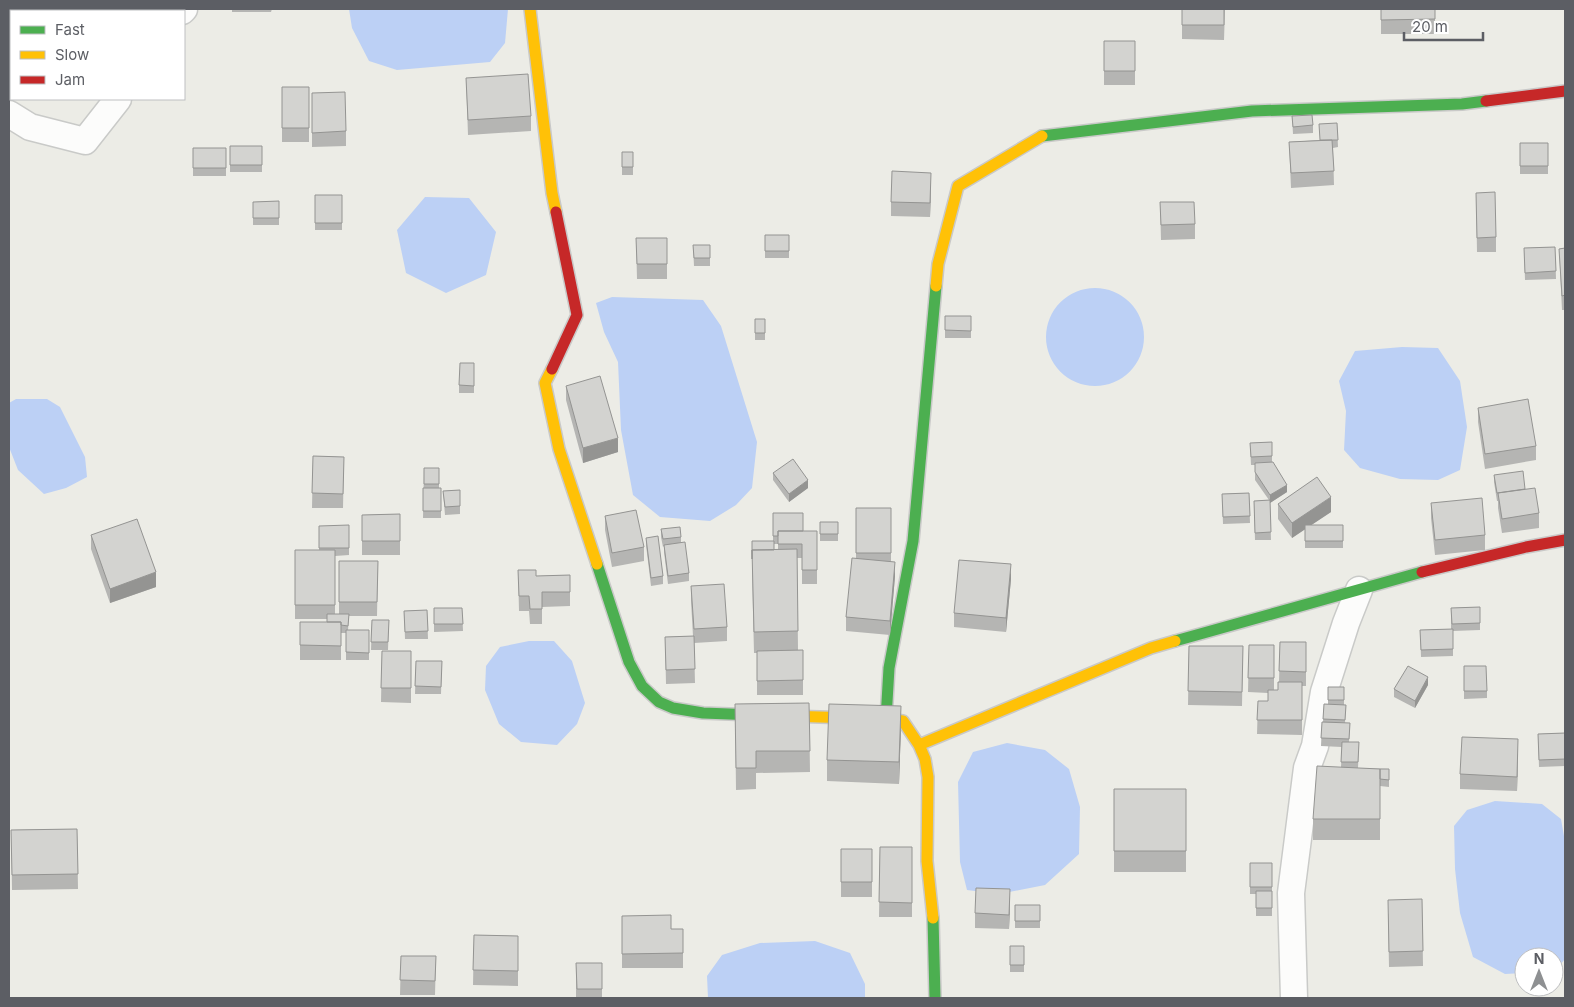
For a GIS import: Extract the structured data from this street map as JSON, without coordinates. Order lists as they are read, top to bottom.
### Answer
{
  "legend": ["Fast", "Slow", "Jam"],
  "scale_bar": "20 m",
  "north": "top"
}
